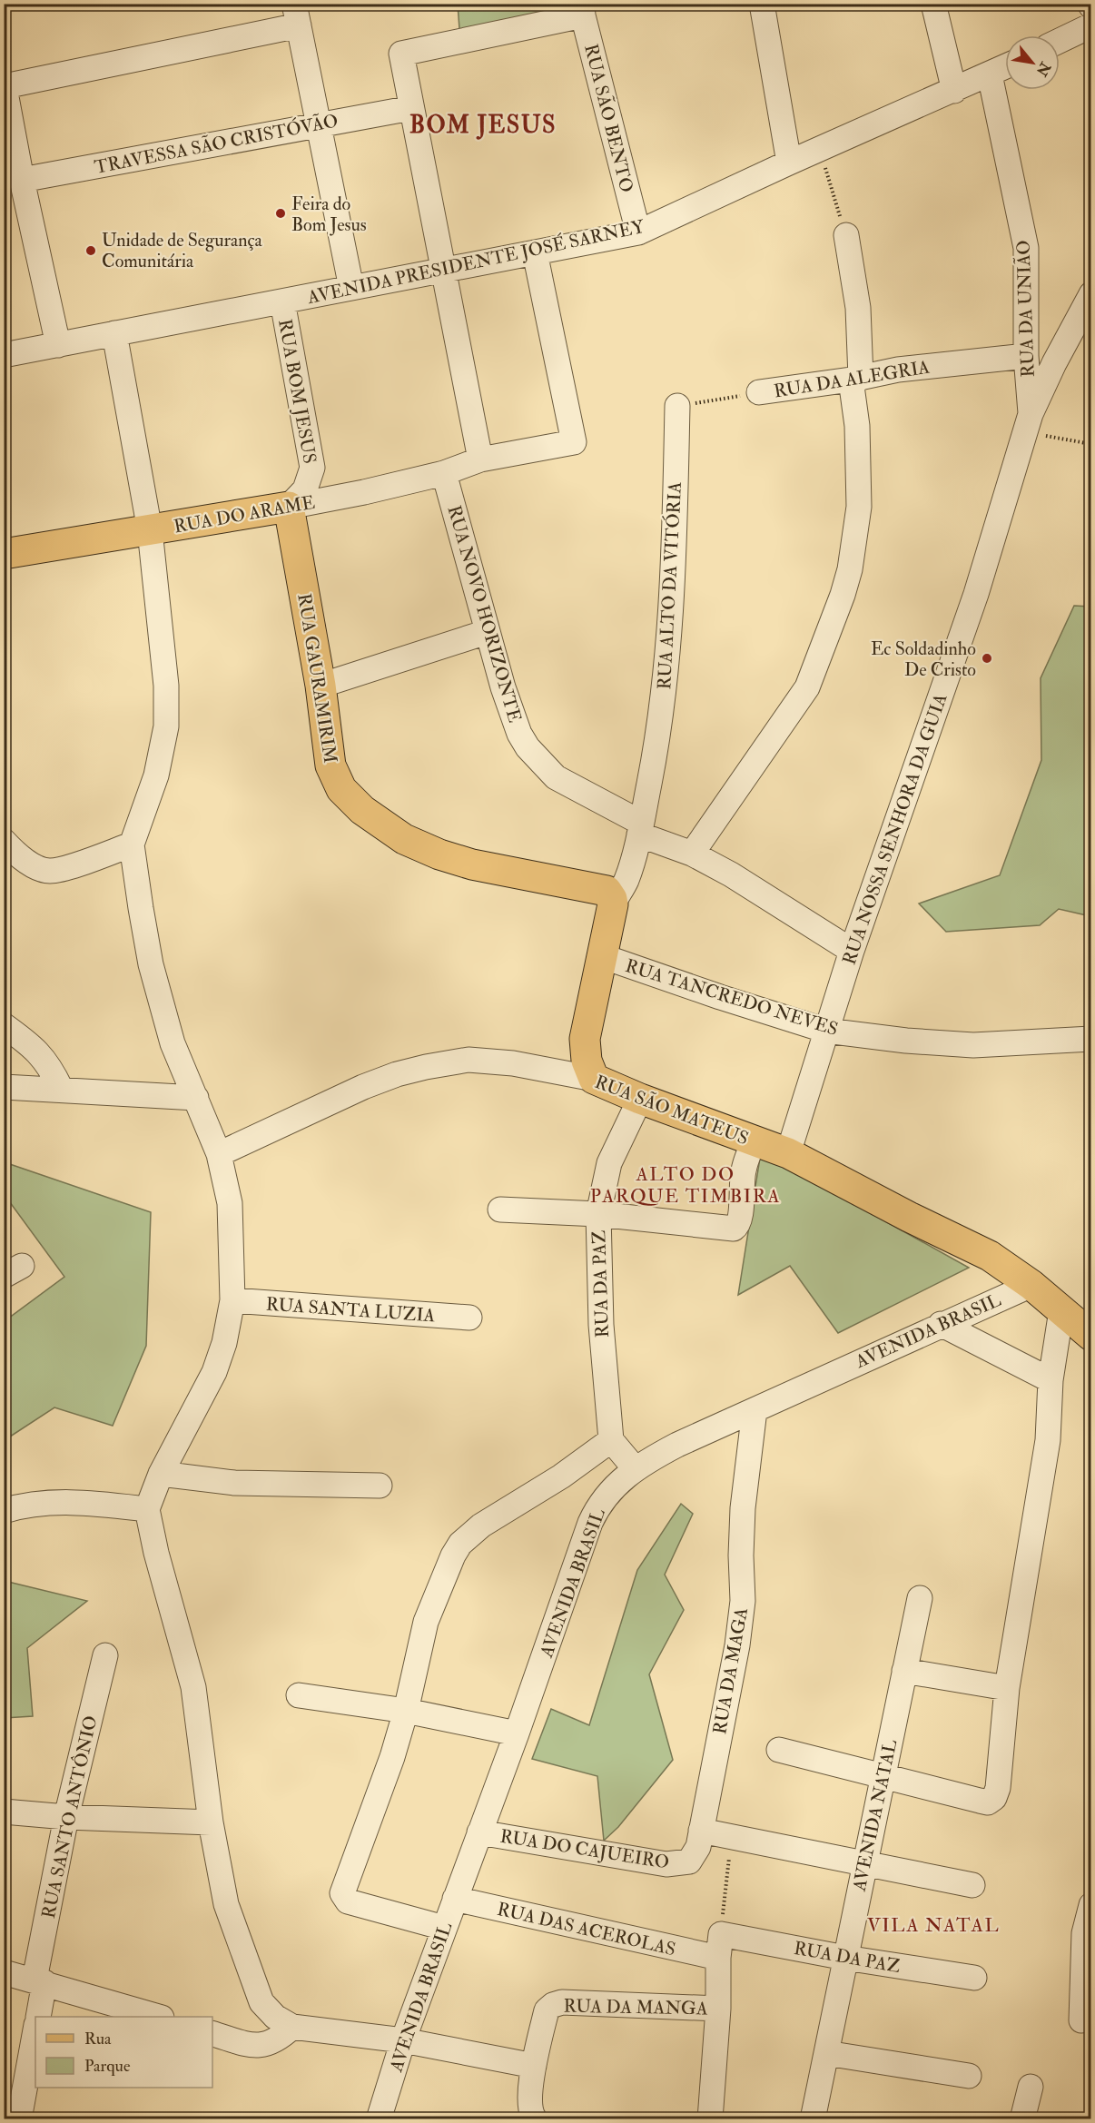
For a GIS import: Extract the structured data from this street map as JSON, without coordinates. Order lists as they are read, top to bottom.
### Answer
{
  "streets": {
    "main road": [
      "RUA DO ARAME",
      "RUA ALTO DA VITÓRIA",
      "RUA GAURAMIRIM",
      "RUA SÃO MATEUS"
    ],
    "street": [
      "RUA SÃO BENTO",
      "TRAVESSA SÃO CRISTÓVÃO",
      "AVENIDA PRESIDENTE JOSÉ SARNEY",
      "RUA DA UNIÃO",
      "RUA DA ALEGRIA",
      "RUA BOM JESUS",
      "RUA NOVO HORIZONTE",
      "RUA NOSSA SENHORA DA GUIA",
      "RUA TANCREDO NEVES",
      "RUA DA PAZ",
      "RUA SANTA LUZIA",
      "AVENIDA BRASIL",
      "RUA DA MAGA",
      "AVENIDA NATAL",
      "RUA SANTO ANTÔNIO",
      "RUA DO CAJUEIRO",
      "RUA DAS ACEROLAS",
      "RUA DA MANGA"
    ]
  },
  "crossings": [
    ["RUA SÃO BENTO", "AVENIDA PRESIDENTE JOSÉ SARNEY"],
    ["AVENIDA PRESIDENTE JOSÉ SARNEY", "RUA DA UNIÃO"],
    ["AVENIDA PRESIDENTE JOSÉ SARNEY", "RUA BOM JESUS"],
    ["RUA DA UNIÃO", "RUA DA ALEGRIA"],
    ["RUA DA UNIÃO", "RUA NOSSA SENHORA DA GUIA"],
    ["RUA DA ALEGRIA", "RUA ALTO DA VITÓRIA"],
    ["RUA BOM JESUS", "RUA DO ARAME"],
    ["RUA BOM JESUS", "RUA GAURAMIRIM"],
    ["RUA DO ARAME", "RUA NOVO HORIZONTE"],
    ["RUA DO ARAME", "RUA GAURAMIRIM"],
    ["RUA ALTO DA VITÓRIA", "RUA NOVO HORIZONTE"],
    ["RUA ALTO DA VITÓRIA", "RUA GAURAMIRIM"],
    ["RUA ALTO DA VITÓRIA", "RUA TANCREDO NEVES"],
    ["RUA ALTO DA VITÓRIA", "RUA SÃO MATEUS"],
    ["RUA NOVO HORIZONTE", "RUA NOSSA SENHORA DA GUIA"],
    ["RUA NOSSA SENHORA DA GUIA", "RUA TANCREDO NEVES"],
    ["RUA NOSSA SENHORA DA GUIA", "RUA SÃO MATEUS"],
    ["RUA SÃO MATEUS", "RUA DA PAZ"],
    ["RUA SÃO MATEUS", "AVENIDA BRASIL"],
    ["RUA DA PAZ", "AVENIDA NATAL"],
    ["RUA DA PAZ", "RUA DAS ACEROLAS"],
    ["AVENIDA BRASIL", "RUA DA MAGA"],
    ["AVENIDA BRASIL", "RUA DO CAJUEIRO"],
    ["AVENIDA BRASIL", "RUA DAS ACEROLAS"],
    ["RUA DA MAGA", "RUA DO CAJUEIRO"]
  ],
  "districts": ["BOM JESUS", "ALTO DO PARQUE TIMBIRA", "VILA NATAL"],
  "places": ["Feira do Bom Jesus", "Unidade de Segurança Comunitária", "Ec Soldadinho De Cristo"],
  "legend": ["Rua", "Parque"],
  "north": "bottom right"
}
